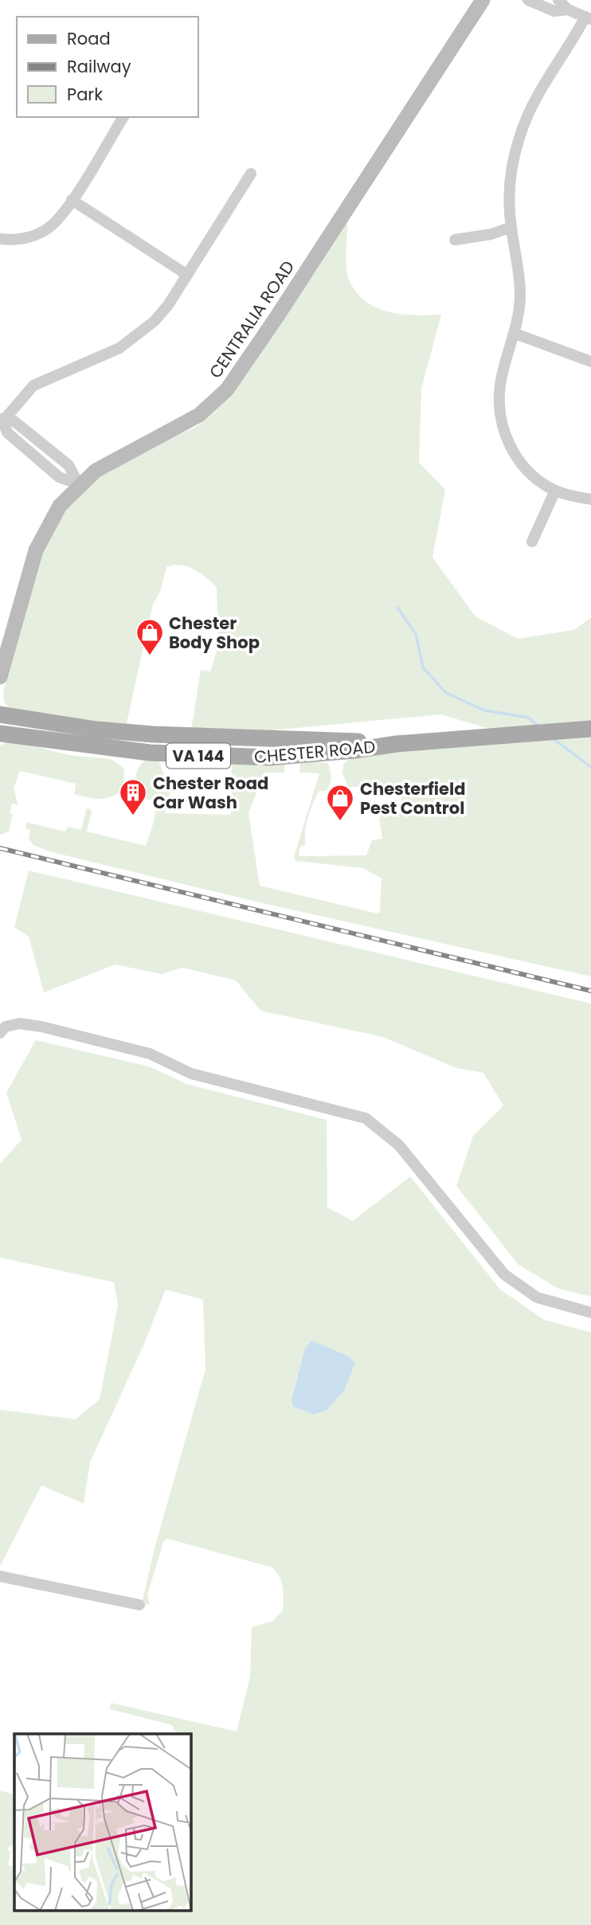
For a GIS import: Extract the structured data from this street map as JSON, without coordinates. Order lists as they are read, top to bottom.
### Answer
{
  "streets": {
    "main road": ["CHESTER ROAD", "VA 144"],
    "street": ["CENTRALIA ROAD"]
  },
  "places": {
    "shop": ["Chester Body Shop", "Chesterfield Pest Control"],
    "building": ["Chester Road Car Wash"]
  },
  "legend": ["Road", "Railway", "Park"]
}
